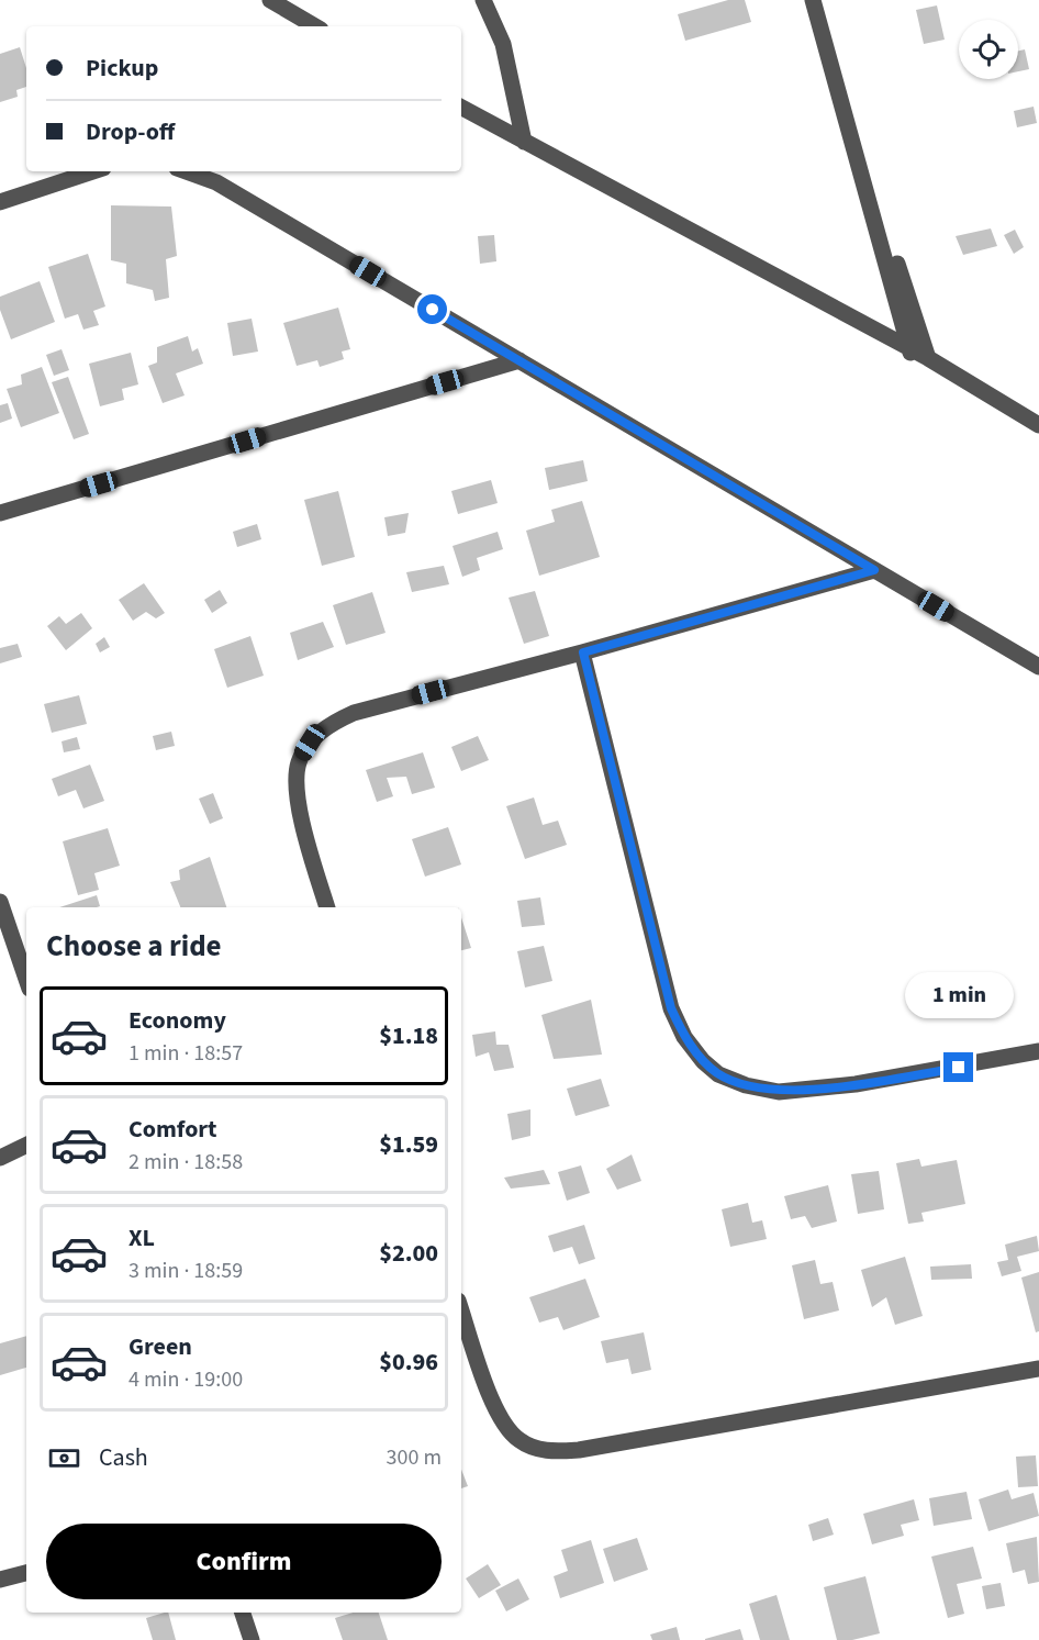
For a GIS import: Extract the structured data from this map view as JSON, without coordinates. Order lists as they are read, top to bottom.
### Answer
{
  "page": {
    "banner": ["Pickup", "Drop-off"],
    "heading": "Choose a ride",
    "bubble": "1 min",
    "list": [
      {
        "name": "Economy",
        "note": "1 min · 18:57",
        "value": "$1.18"
      },
      {
        "name": "Comfort",
        "note": "2 min · 18:58",
        "value": "$1.59"
      },
      {
        "name": "XL",
        "note": "3 min · 18:59",
        "value": "$2.00"
      },
      {
        "name": "Green",
        "note": "4 min · 19:00",
        "value": "$0.96"
      }
    ],
    "pay": ["Cash", "300 m"],
    "buttons": "Confirm"
  }
}
